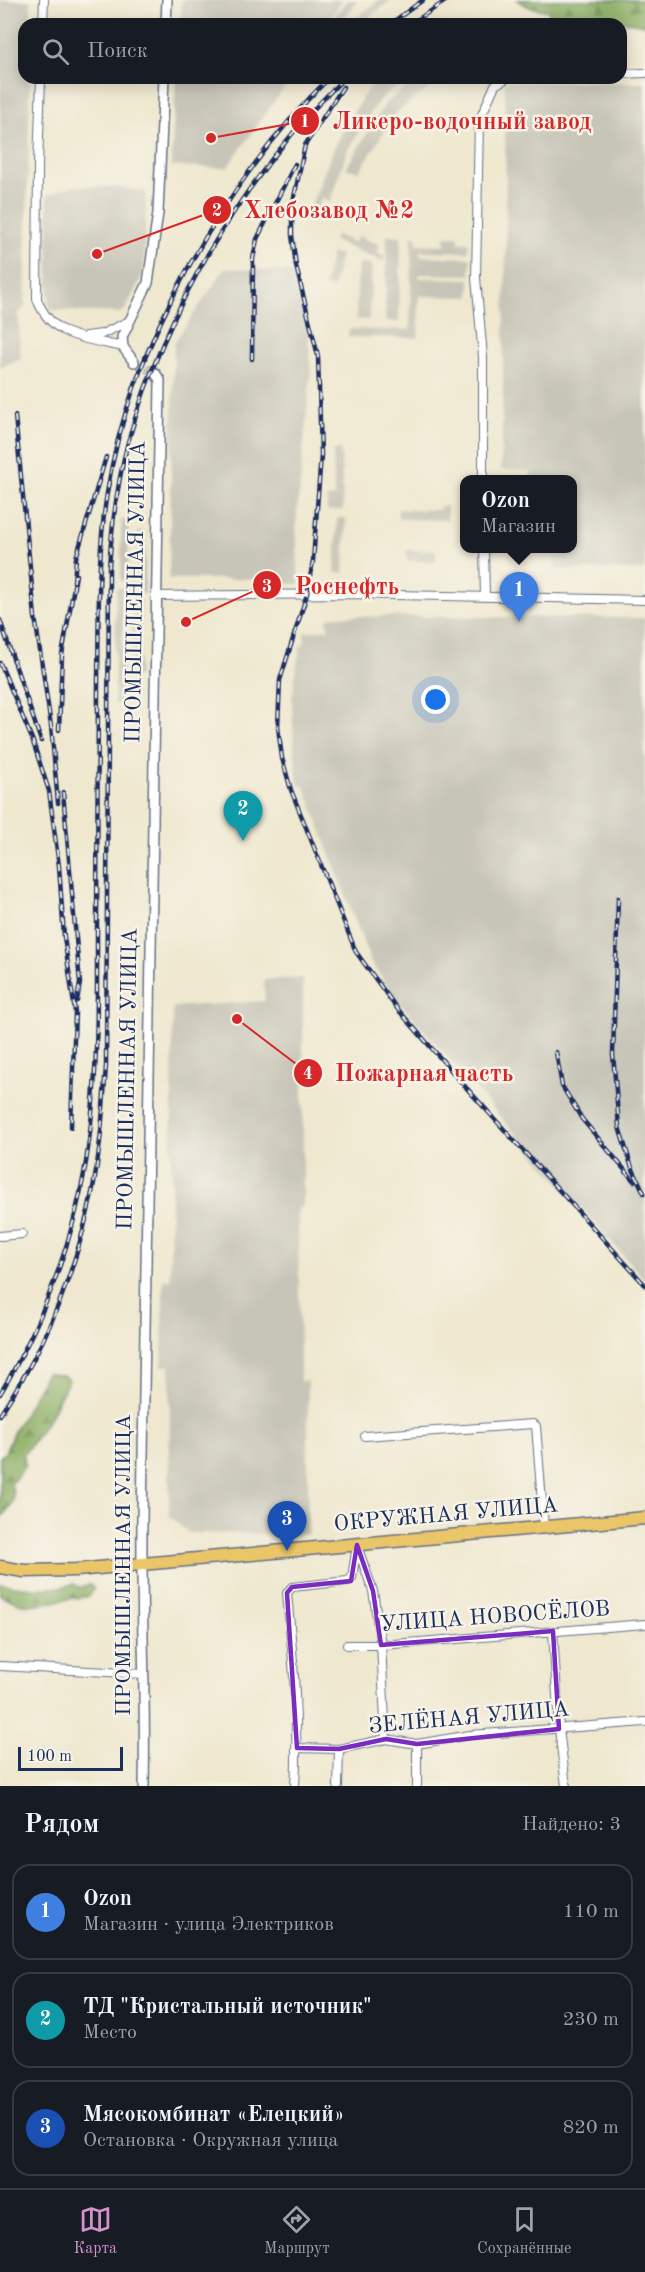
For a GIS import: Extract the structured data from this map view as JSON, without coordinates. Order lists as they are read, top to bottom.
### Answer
{
  "streets": {
    "highway": ["ОКРУЖНАЯ УЛИЦА"],
    "street": ["ПРОМЫШЛЕННАЯ УЛИЦА", "УЛИЦА НОВОСЁЛОВ", "ЗЕЛЁНАЯ УЛИЦА"]
  },
  "crossings": [
    ["ПРОМЫШЛЕННАЯ УЛИЦА", "ОКРУЖНАЯ УЛИЦА"]
  ],
  "places": [
    "Ликеро-водочный завод",
    "Хлебозавод №2",
    "Роснефть",
    "Пожарная часть"
  ],
  "scale_bar": "100 m",
  "page": {
    "search": "Поиск",
    "popup": ["Ozon", "Магазин"],
    "pins": ["1", "2", "3"],
    "scale": "100 m",
    "heading": ["Рядом", "Найдено: 3"],
    "list": [
      {
        "mark": "1",
        "name": "Ozon",
        "note": "Магазин · улица Электриков",
        "value": "110 m"
      },
      {
        "mark": "2",
        "name": "ТД \"Кристальный источник\"",
        "note": "Место",
        "value": "230 m"
      },
      {
        "mark": "3",
        "name": "Мясокомбинат «Елецкий»",
        "note": "Остановка · Окружная улица",
        "value": "820 m"
      }
    ],
    "nav": ["Карта", "Маршрут", "Сохранённые"]
  }
}
